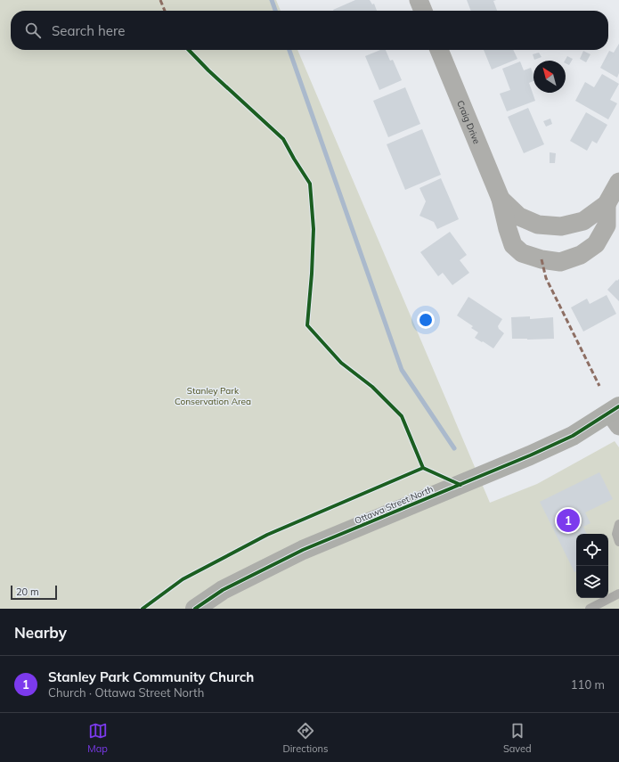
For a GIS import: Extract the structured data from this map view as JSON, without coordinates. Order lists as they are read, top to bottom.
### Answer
{
  "streets": {
    "main road": ["Ottawa Street North"],
    "street": ["Craig Drive"]
  },
  "parks": ["Stanley Park Conservation Area"],
  "scale_bar": "20 m",
  "north": "top left",
  "page": {
    "search": "Search here",
    "pins": "1",
    "scale": "20 m",
    "heading": "Nearby",
    "list": [
      {
        "mark": "1",
        "name": "Stanley Park Community Church",
        "note": "Church · Ottawa Street North",
        "value": "110 m"
      }
    ],
    "nav": ["Map", "Directions", "Saved"]
  }
}
